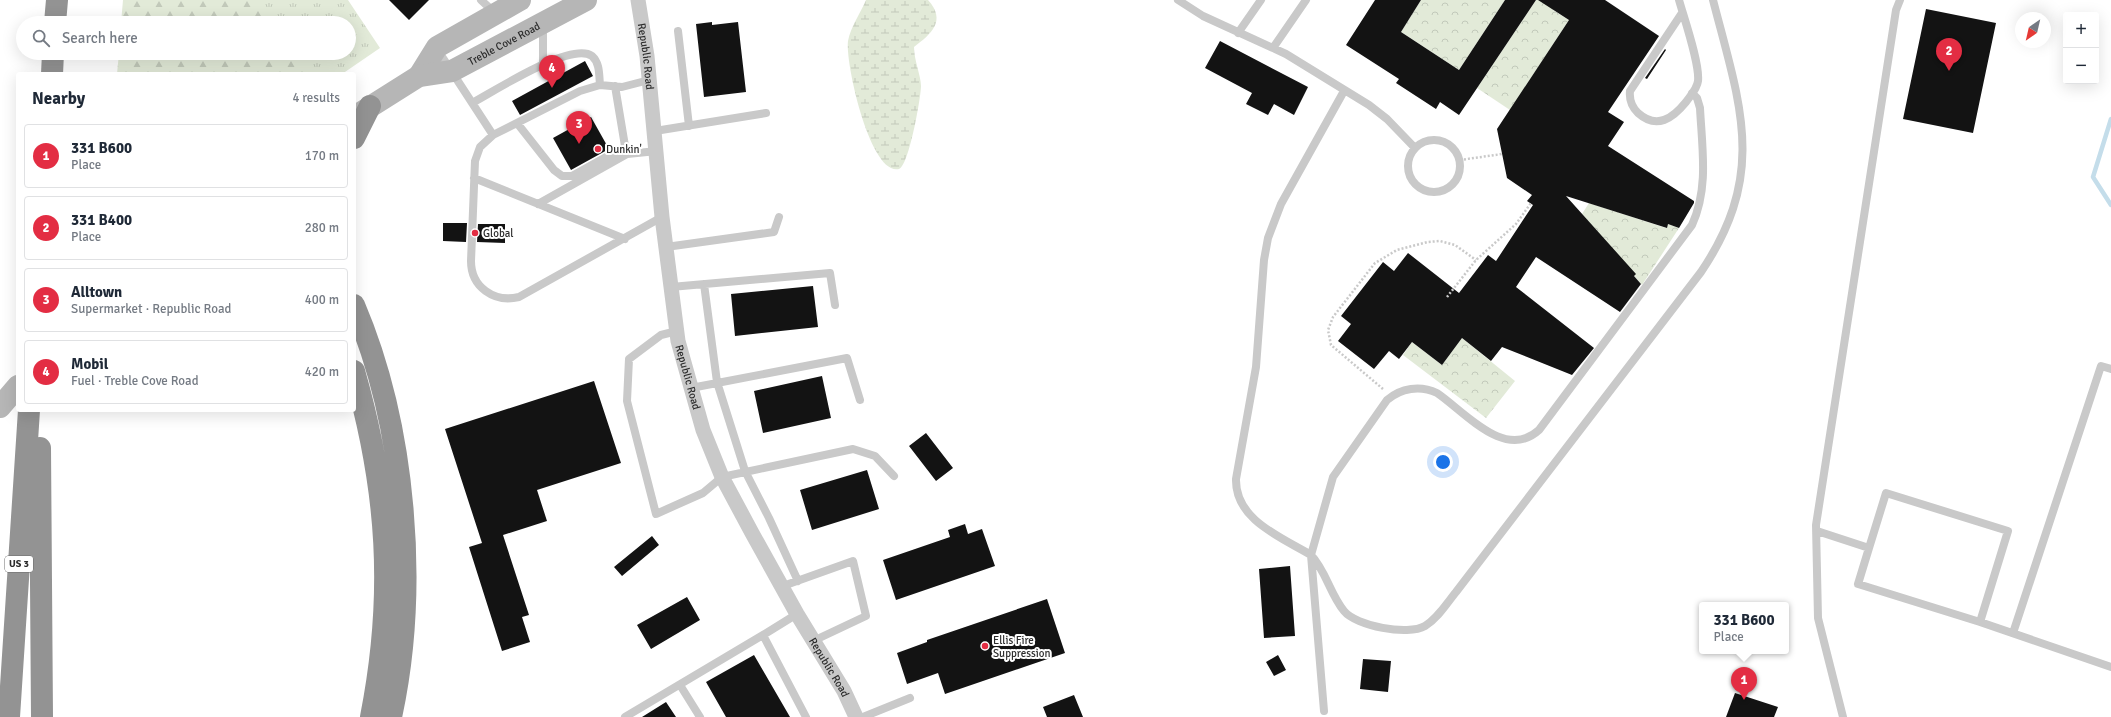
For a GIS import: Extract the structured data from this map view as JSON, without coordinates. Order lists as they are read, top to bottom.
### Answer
{
  "streets": {
    "highway": ["US 3"],
    "main road": ["Treble Cove Road"],
    "street": ["Republic Road"]
  },
  "places": ["Dunkin'", "Global", "Ellis Fire Suppression"],
  "north": "bottom left",
  "page": {
    "map_buttons": ["+", "−"],
    "search": "Search here",
    "pins": [
      "2",
      "4",
      "3",
      "1"
    ],
    "heading": ["Nearby", "4 results"],
    "list": [
      {
        "mark": "1",
        "name": "331 B600",
        "note": "Place",
        "value": "170 m"
      },
      {
        "mark": "2",
        "name": "331 B400",
        "note": "Place",
        "value": "280 m"
      },
      {
        "mark": "3",
        "name": "Alltown",
        "note": "Supermarket · Republic Road",
        "value": "400 m"
      },
      {
        "mark": "4",
        "name": "Mobil",
        "note": "Fuel · Treble Cove Road",
        "value": "420 m"
      }
    ],
    "popup": ["331 B600", "Place"]
  }
}
